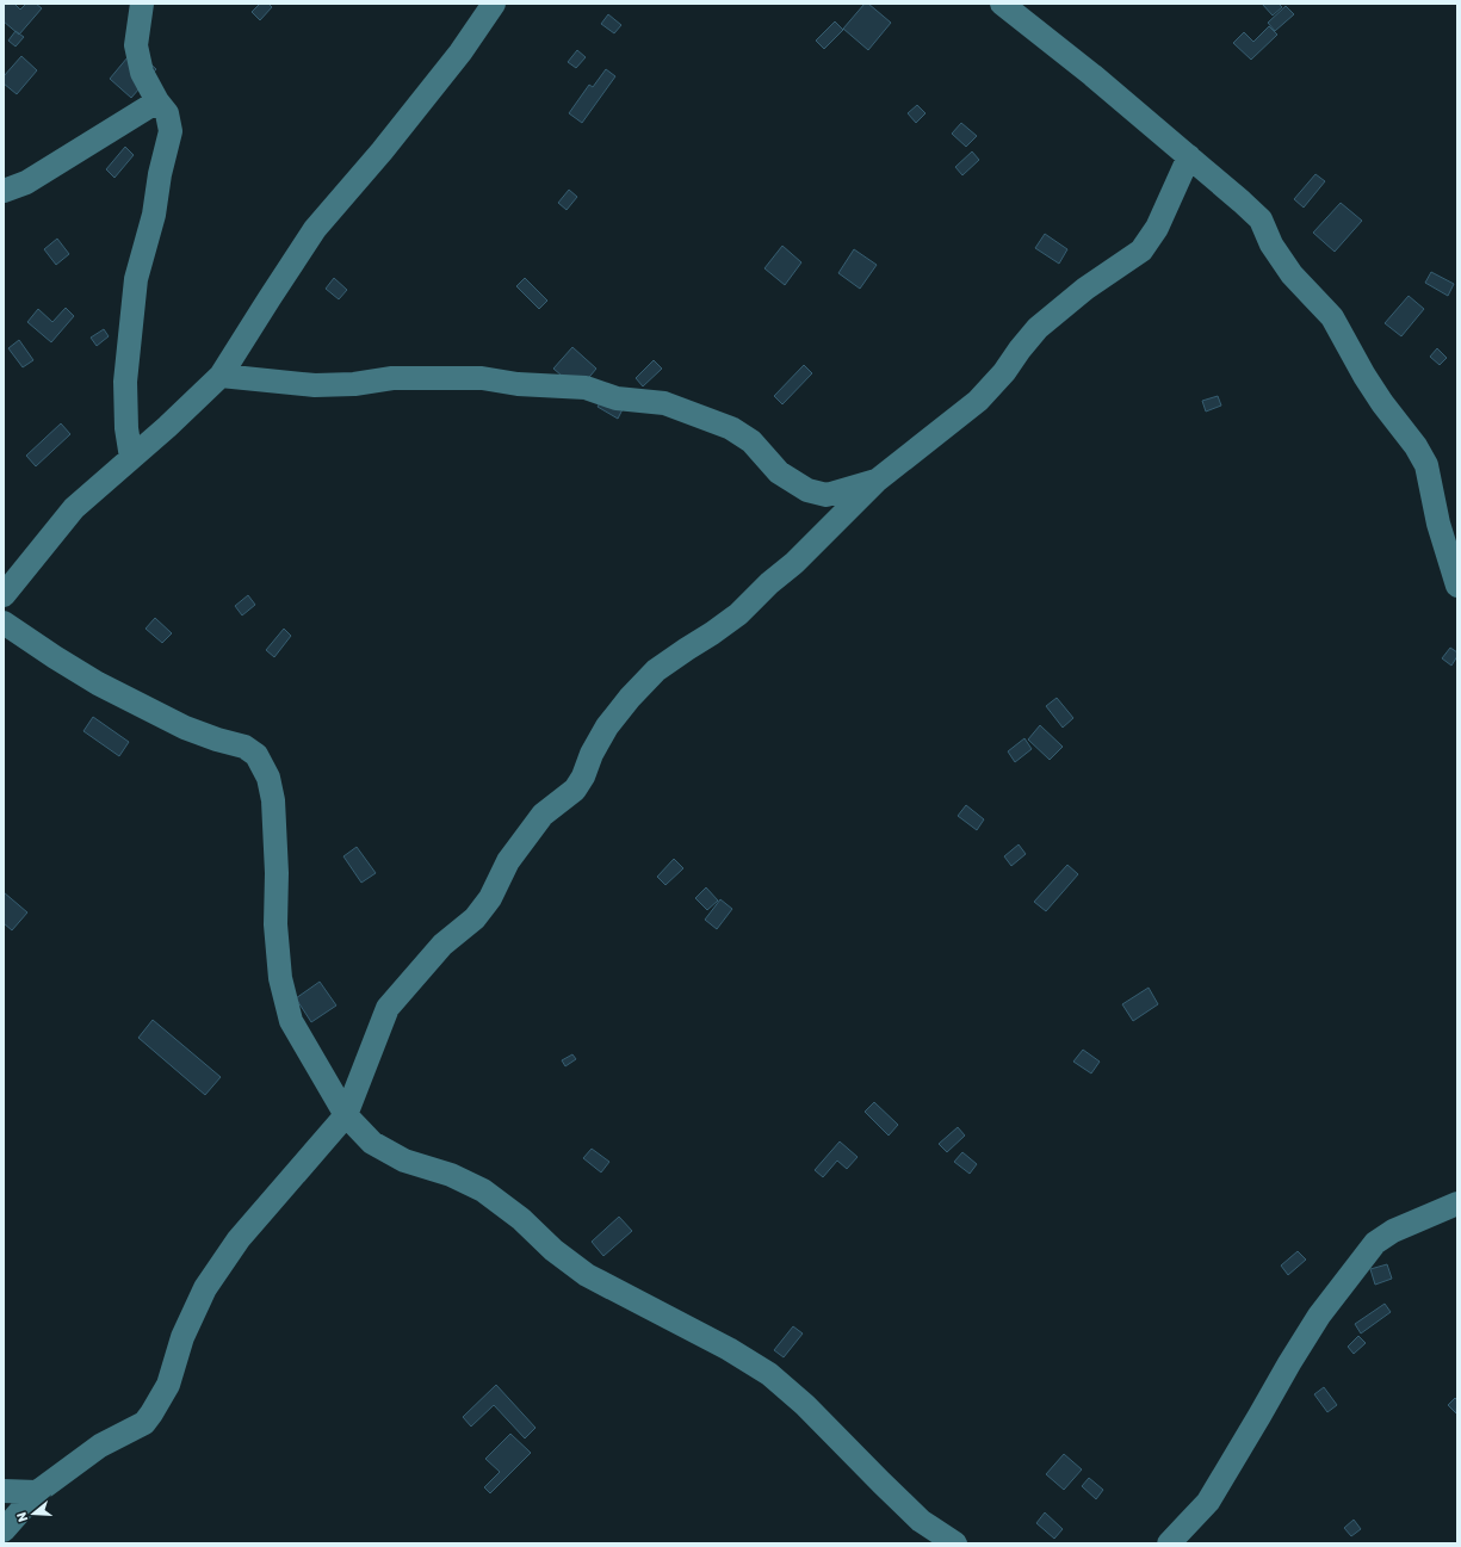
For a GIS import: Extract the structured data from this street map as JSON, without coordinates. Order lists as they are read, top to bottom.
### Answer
{
  "north": "left"
}
